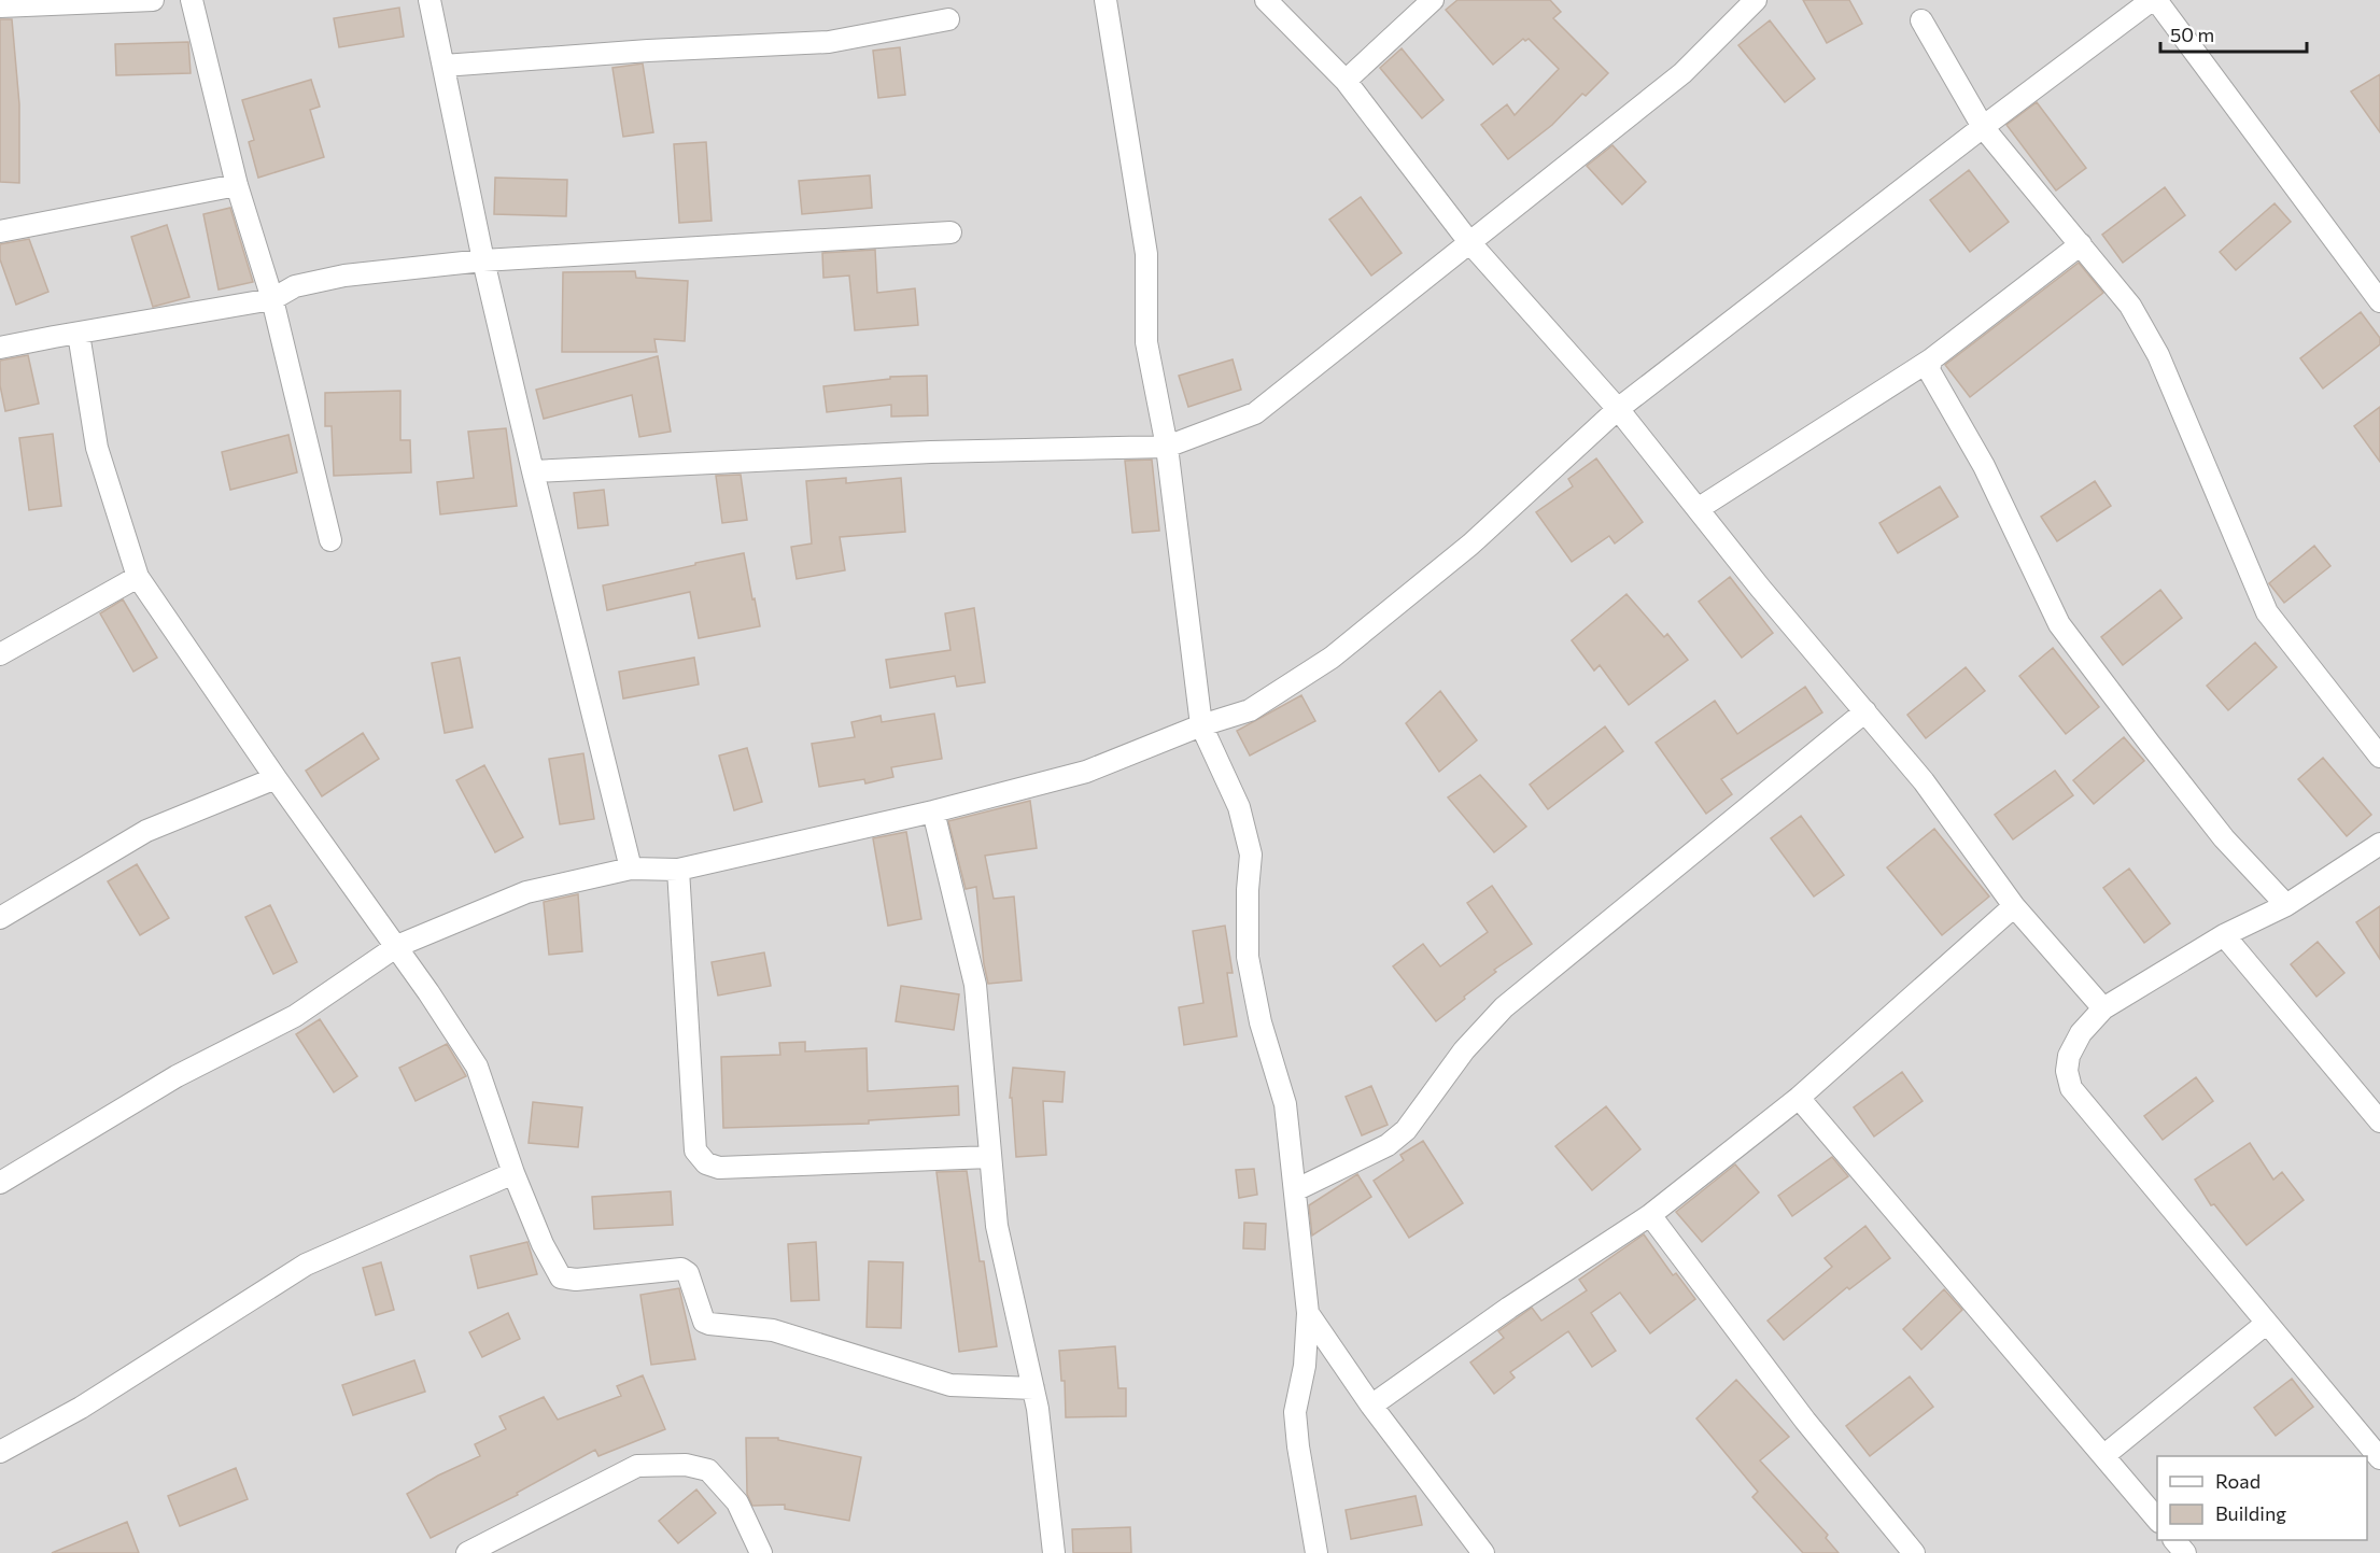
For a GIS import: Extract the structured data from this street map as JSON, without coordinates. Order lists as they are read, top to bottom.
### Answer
{
  "legend": ["Road", "Building"],
  "scale_bar": "50 m"
}
